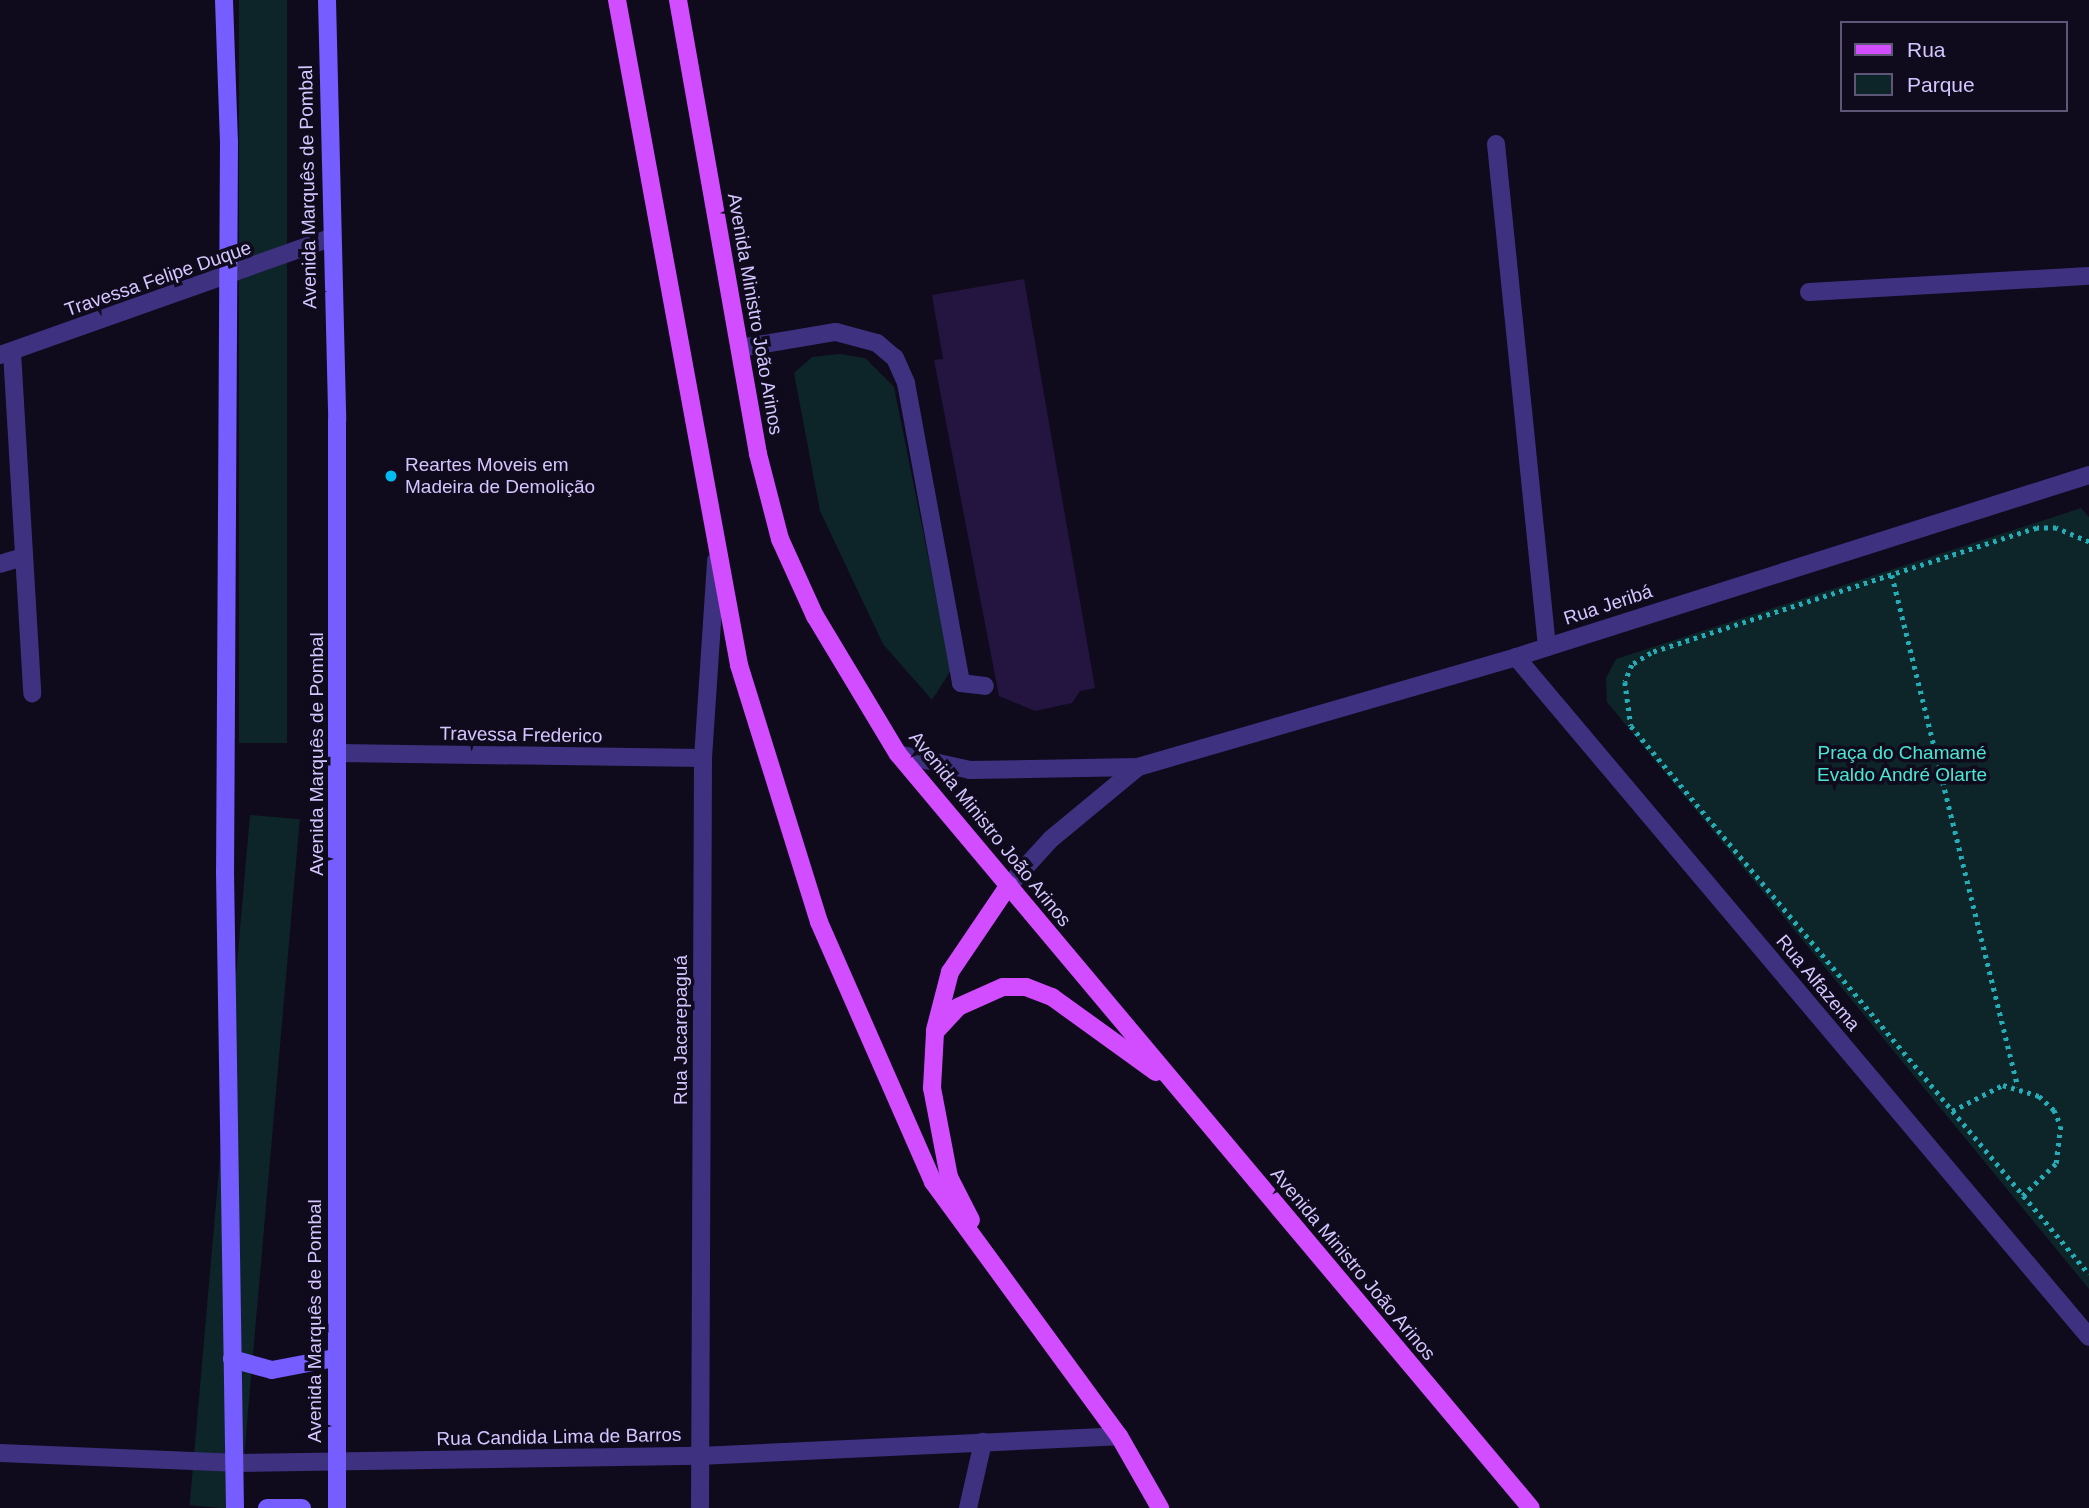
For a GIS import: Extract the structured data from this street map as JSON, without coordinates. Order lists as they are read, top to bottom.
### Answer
{
  "streets": {
    "main road": ["Avenida Marquês de Pombal", "Avenida Ministro João Arinos"],
    "street": [
      "Travessa Felipe Duque",
      "Rua Jeribá",
      "Travessa Frederico",
      "Rua Alfazema",
      "Rua Jacarepaguá",
      "Rua Candida Lima de Barros"
    ]
  },
  "crossings": [
    ["Avenida Marquês de Pombal", "Travessa Felipe Duque"],
    ["Avenida Marquês de Pombal", "Travessa Frederico"],
    ["Avenida Marquês de Pombal", "Rua Candida Lima de Barros"],
    ["Rua Jeribá", "Rua Alfazema"],
    ["Travessa Frederico", "Rua Jacarepaguá"],
    ["Rua Jacarepaguá", "Rua Candida Lima de Barros"]
  ],
  "parks": ["Praça do Chamamé Evaldo André Olarte"],
  "places": ["Reartes Moveis em Madeira de Demolição"],
  "legend": ["Rua", "Parque"]
}
